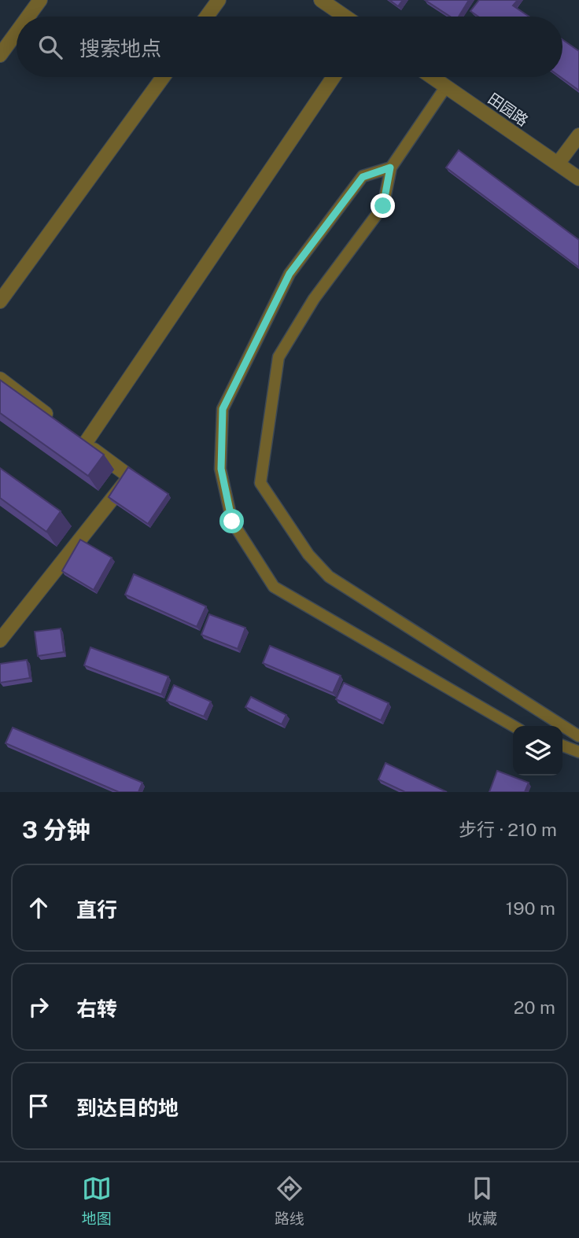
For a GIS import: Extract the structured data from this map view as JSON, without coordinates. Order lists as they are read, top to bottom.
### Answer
{
  "streets": {
    "street": ["田园路"]
  },
  "page": {
    "search": "搜索地点",
    "heading": ["3 分钟", "步行 · 210 m"],
    "list": [
      ["直行", "190 m"],
      ["右转", "20 m"],
      "到达目的地"
    ],
    "nav": ["地图", "路线", "收藏"]
  }
}
